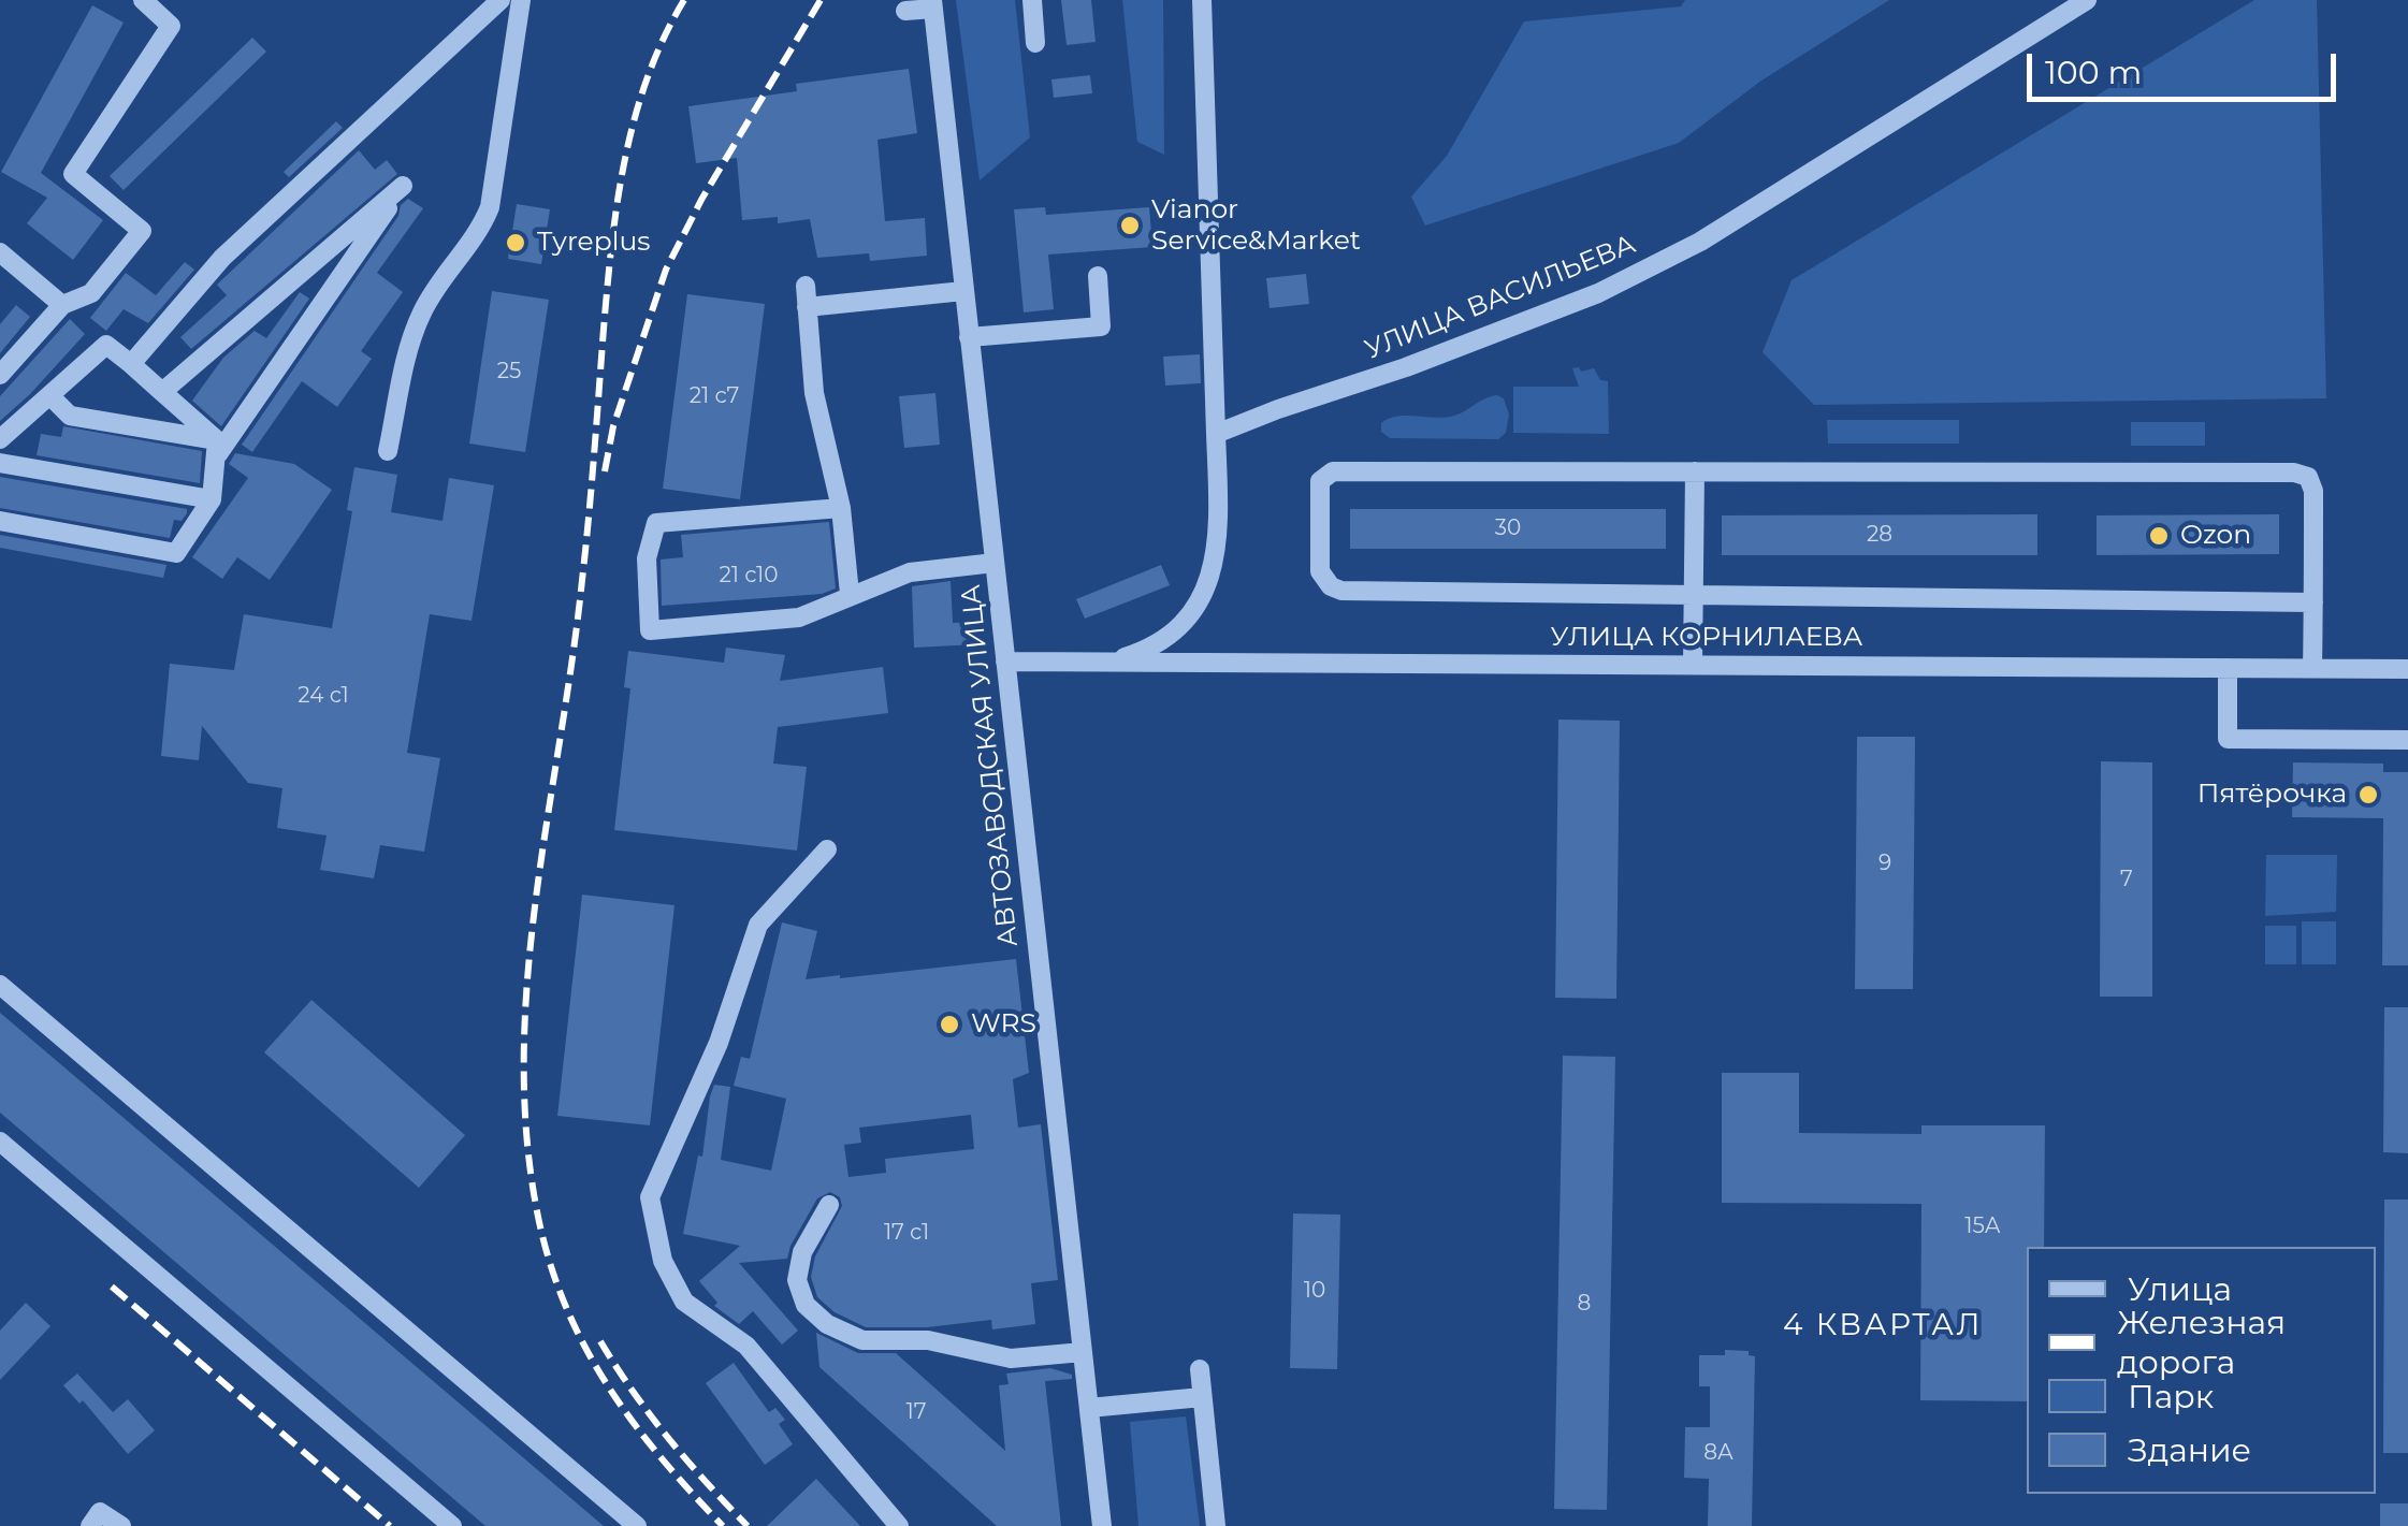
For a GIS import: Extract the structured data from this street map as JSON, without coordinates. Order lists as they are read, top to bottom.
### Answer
{
  "streets": {
    "street": ["УЛИЦА ВАСИЛЬЕВА", "УЛИЦА КОРНИЛАЕВА", "АВТОЗАВОДСКАЯ УЛИЦА"]
  },
  "crossings": [
    ["УЛИЦА КОРНИЛАЕВА", "АВТОЗАВОДСКАЯ УЛИЦА"]
  ],
  "districts": ["4 КВАРТАЛ"],
  "places": [
    "Vianor Service&Market",
    "Tyreplus",
    "Ozon",
    "Пятёрочка",
    "WRS"
  ],
  "house_numbers": [
    "25",
    "21 с7",
    "30",
    "28",
    "21 с10",
    "24 с1",
    "9",
    "7",
    "15А",
    "17 с1",
    "10",
    "8",
    "17",
    "8А"
  ],
  "legend": [
    "Улица",
    "Железная дорога",
    "Парк",
    "Здание"
  ],
  "scale_bar": "100 m"
}
